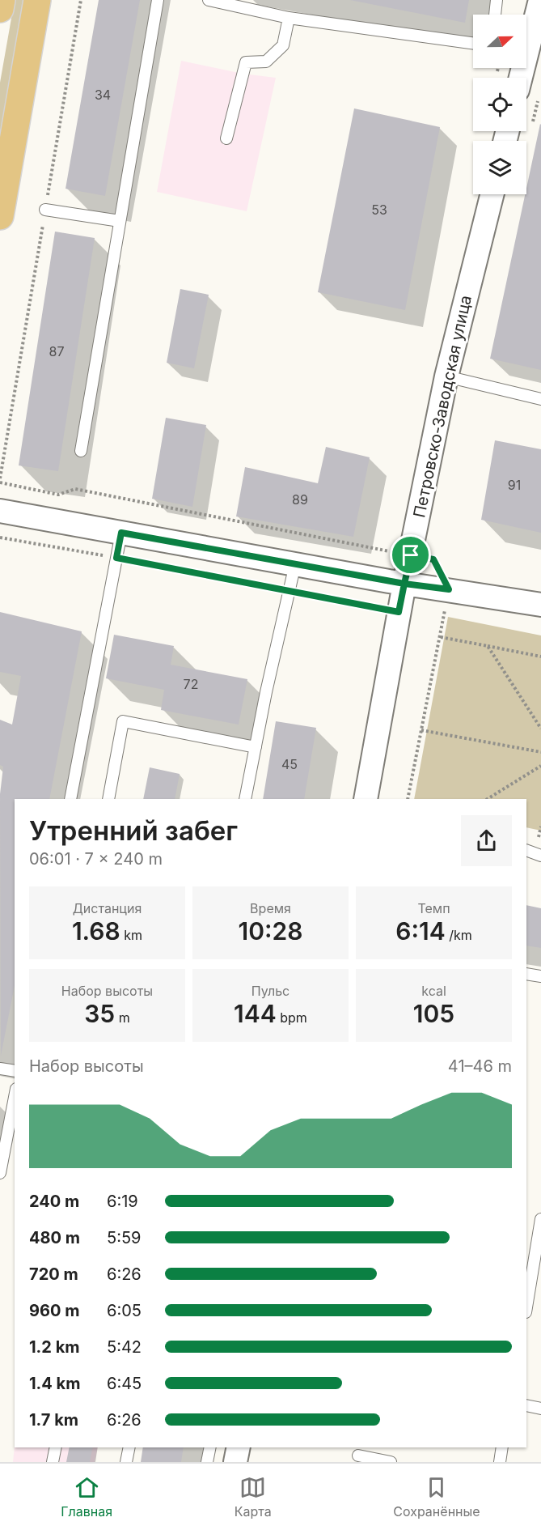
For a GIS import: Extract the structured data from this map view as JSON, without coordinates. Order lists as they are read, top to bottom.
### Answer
{
  "streets": {
    "street": ["Петровско-Заводская улица"]
  },
  "house_numbers": [
    "34",
    "53",
    "87",
    "91",
    "89",
    "72",
    "45"
  ],
  "north": "right",
  "page": {
    "heading": ["Утренний забег", "06:01 · 7 × 240 m"],
    "stats": [
      ["Дистанция", "1.68 km"],
      ["Время", "10:28"],
      ["Темп", "6:14 /km"],
      ["Набор высоты", "35 m"],
      ["Пульс", "144 bpm"],
      ["kcal", "105"]
    ],
    "chart": ["Набор высоты", "41–46 m"],
    "list": [
      {
        "name": "240 m",
        "note": "6:19"
      },
      {
        "name": "480 m",
        "note": "5:59"
      },
      {
        "name": "720 m",
        "note": "6:26"
      },
      {
        "name": "960 m",
        "note": "6:05"
      },
      {
        "name": "1.2 km",
        "note": "5:42"
      },
      {
        "name": "1.4 km",
        "note": "6:45"
      },
      {
        "name": "1.7 km",
        "note": "6:26"
      }
    ],
    "tabs": ["Главная", "Карта", "Сохранённые"]
  }
}
